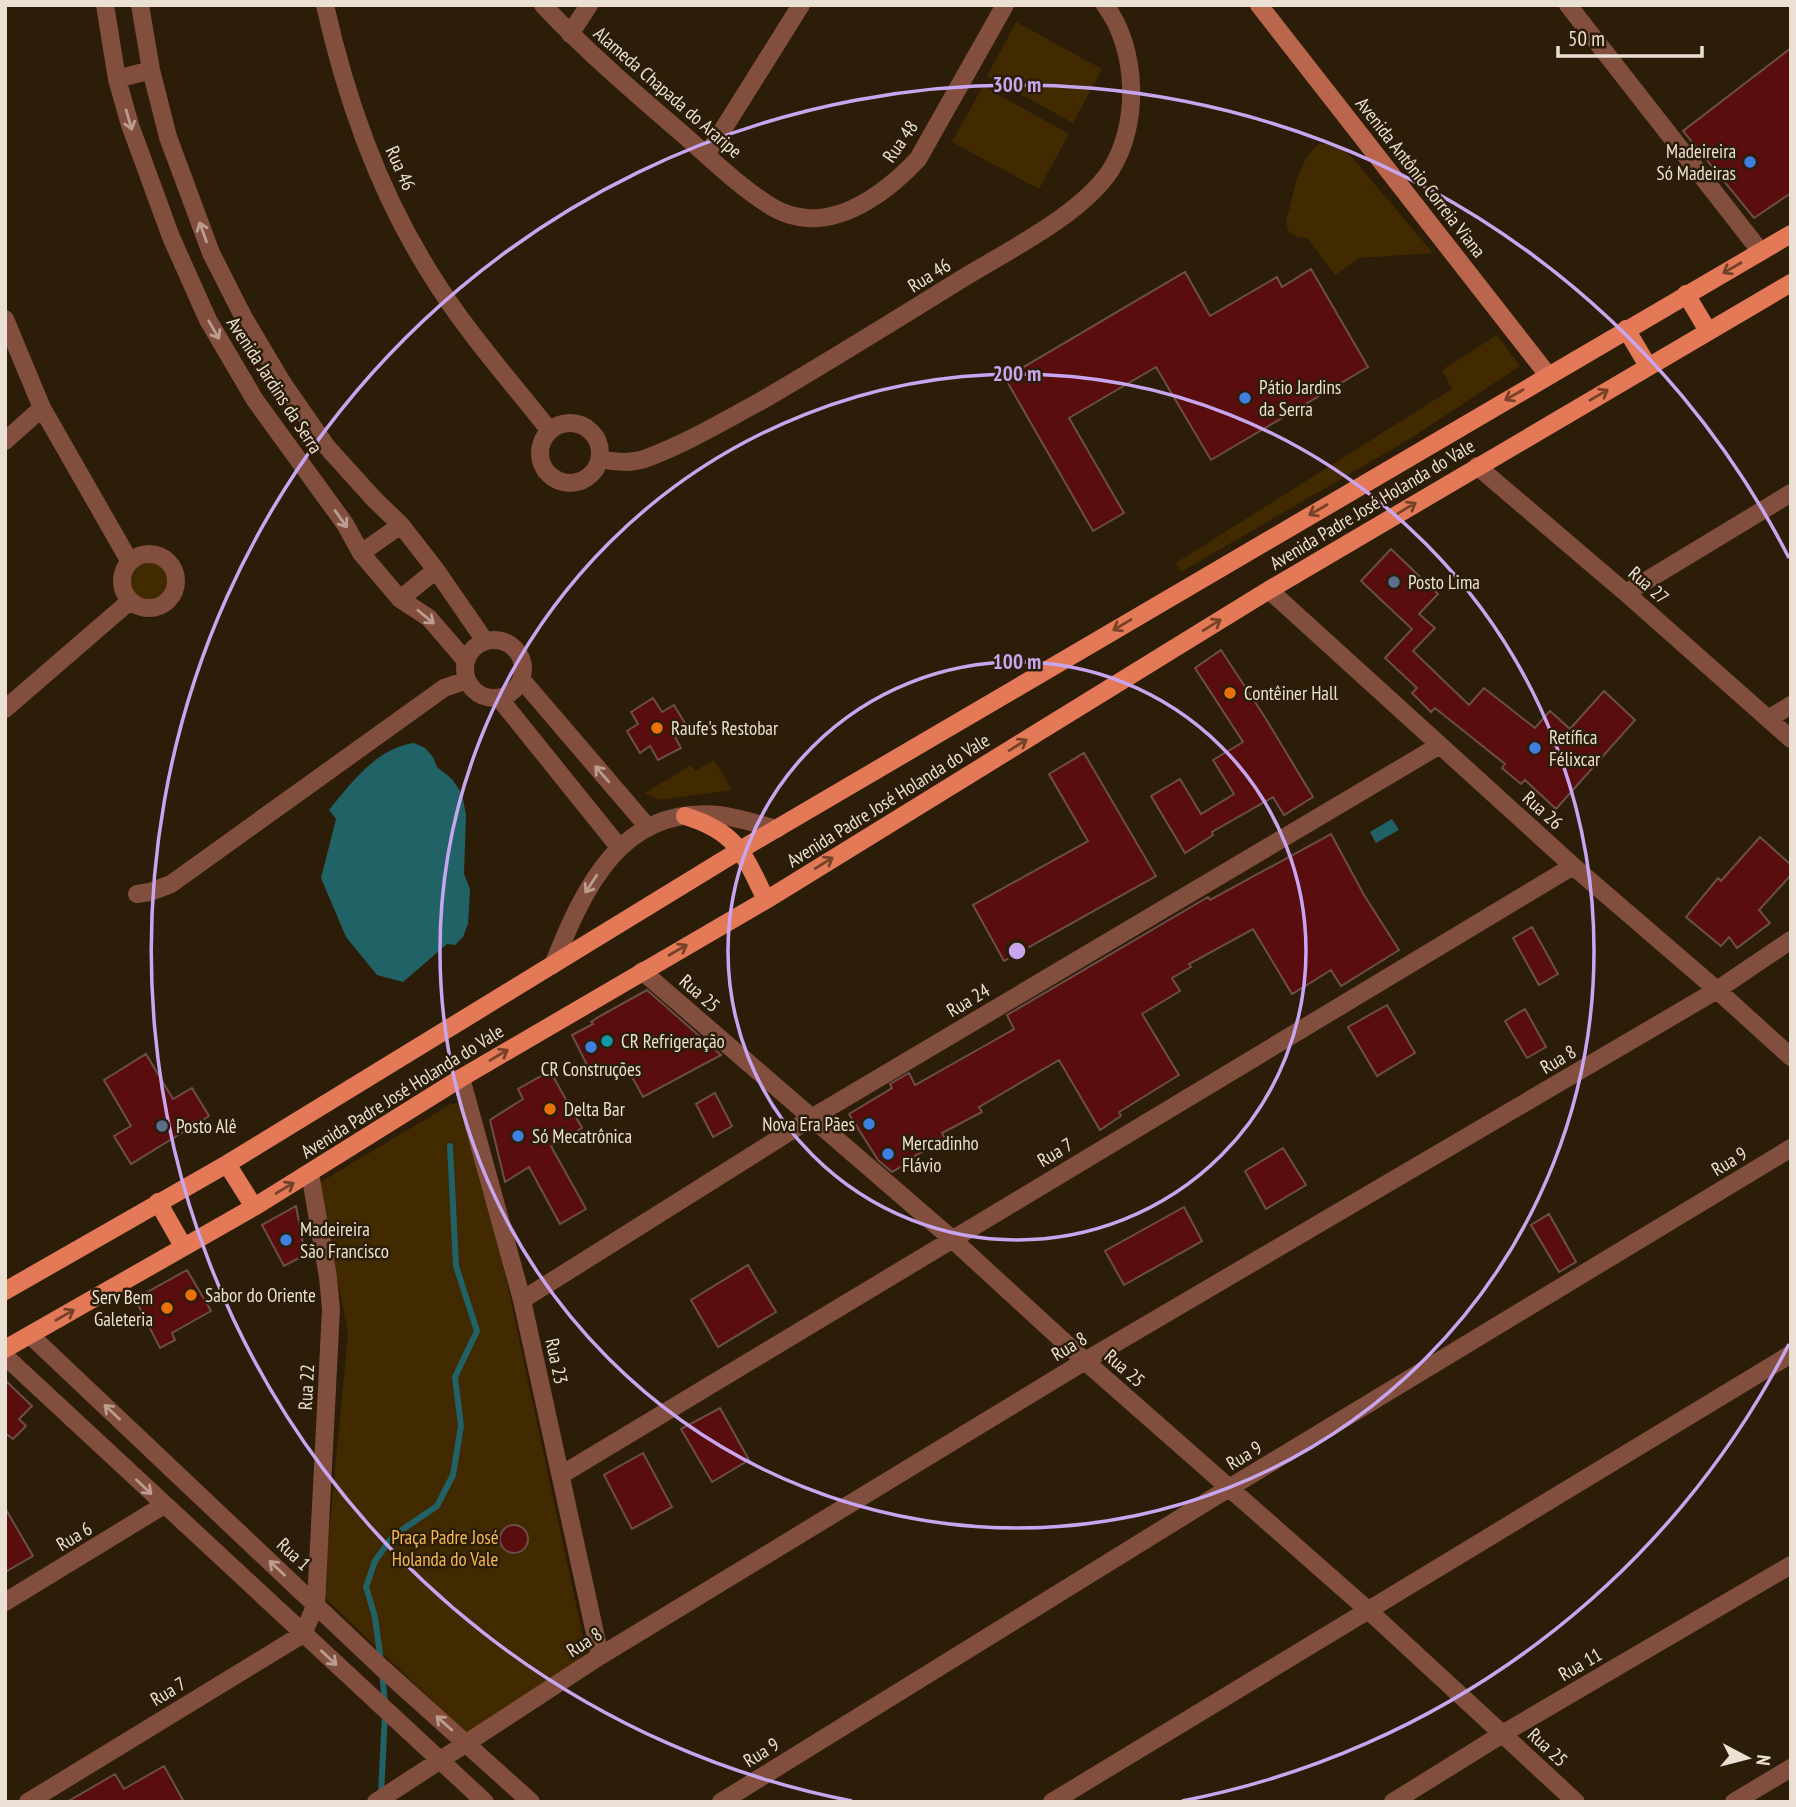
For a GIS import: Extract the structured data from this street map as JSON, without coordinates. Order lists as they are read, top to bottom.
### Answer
{
  "streets": {
    "main road": ["Avenida Padre José Holanda do Vale"],
    "street": [
      "Alameda Chapada do Araripe",
      "Rua 48",
      "Rua 46",
      "Avenida Antônio Correia Viana",
      "Avenida Jardins da Serra",
      "Rua 27",
      "Rua 26",
      "Rua 25",
      "Rua 24",
      "Rua 8",
      "Rua 7",
      "Rua 9",
      "Rua 23",
      "Rua 22",
      "Rua 6",
      "Rua 1",
      "Rua 11"
    ]
  },
  "crossings": [
    ["Alameda Chapada do Araripe", "Rua 48"],
    ["Avenida Antônio Correia Viana", "Avenida Padre José Holanda do Vale"],
    ["Avenida Padre José Holanda do Vale", "Rua 27"],
    ["Avenida Padre José Holanda do Vale", "Rua 26"],
    ["Avenida Padre José Holanda do Vale", "Rua 25"],
    ["Avenida Padre José Holanda do Vale", "Rua 23"],
    ["Avenida Padre José Holanda do Vale", "Rua 22"],
    ["Avenida Padre José Holanda do Vale", "Rua 1"],
    ["Rua 26", "Rua 24"],
    ["Rua 26", "Rua 8"],
    ["Rua 26", "Rua 7"],
    ["Rua 25", "Rua 24"],
    ["Rua 25", "Rua 8"],
    ["Rua 25", "Rua 7"],
    ["Rua 25", "Rua 9"],
    ["Rua 25", "Rua 11"],
    ["Rua 24", "Rua 23"],
    ["Rua 8", "Rua 23"],
    ["Rua 8", "Rua 1"],
    ["Rua 7", "Rua 23"],
    ["Rua 22", "Rua 1"]
  ],
  "parks": ["Praça Padre José Holanda do Vale"],
  "places": [
    "Madeireira Só Madeiras",
    "Pátio Jardins da Serra",
    "Posto Lima",
    "Contêiner Hall",
    "Raufe's Restobar",
    "Retífica Félixcar",
    "CR Refrigeração",
    "CR Construções",
    "Delta Bar",
    "Nova Era Pães",
    "Posto Alê",
    "Só Mecatrônica",
    "Mercadinho Flávio",
    "Madeireira São Francisco",
    "Sabor do Oriente",
    "Serv Bem Galeteria"
  ],
  "scale_bar": "50 m",
  "north": "right",
  "rings": ["300 m", "200 m", "100 m"]
}
